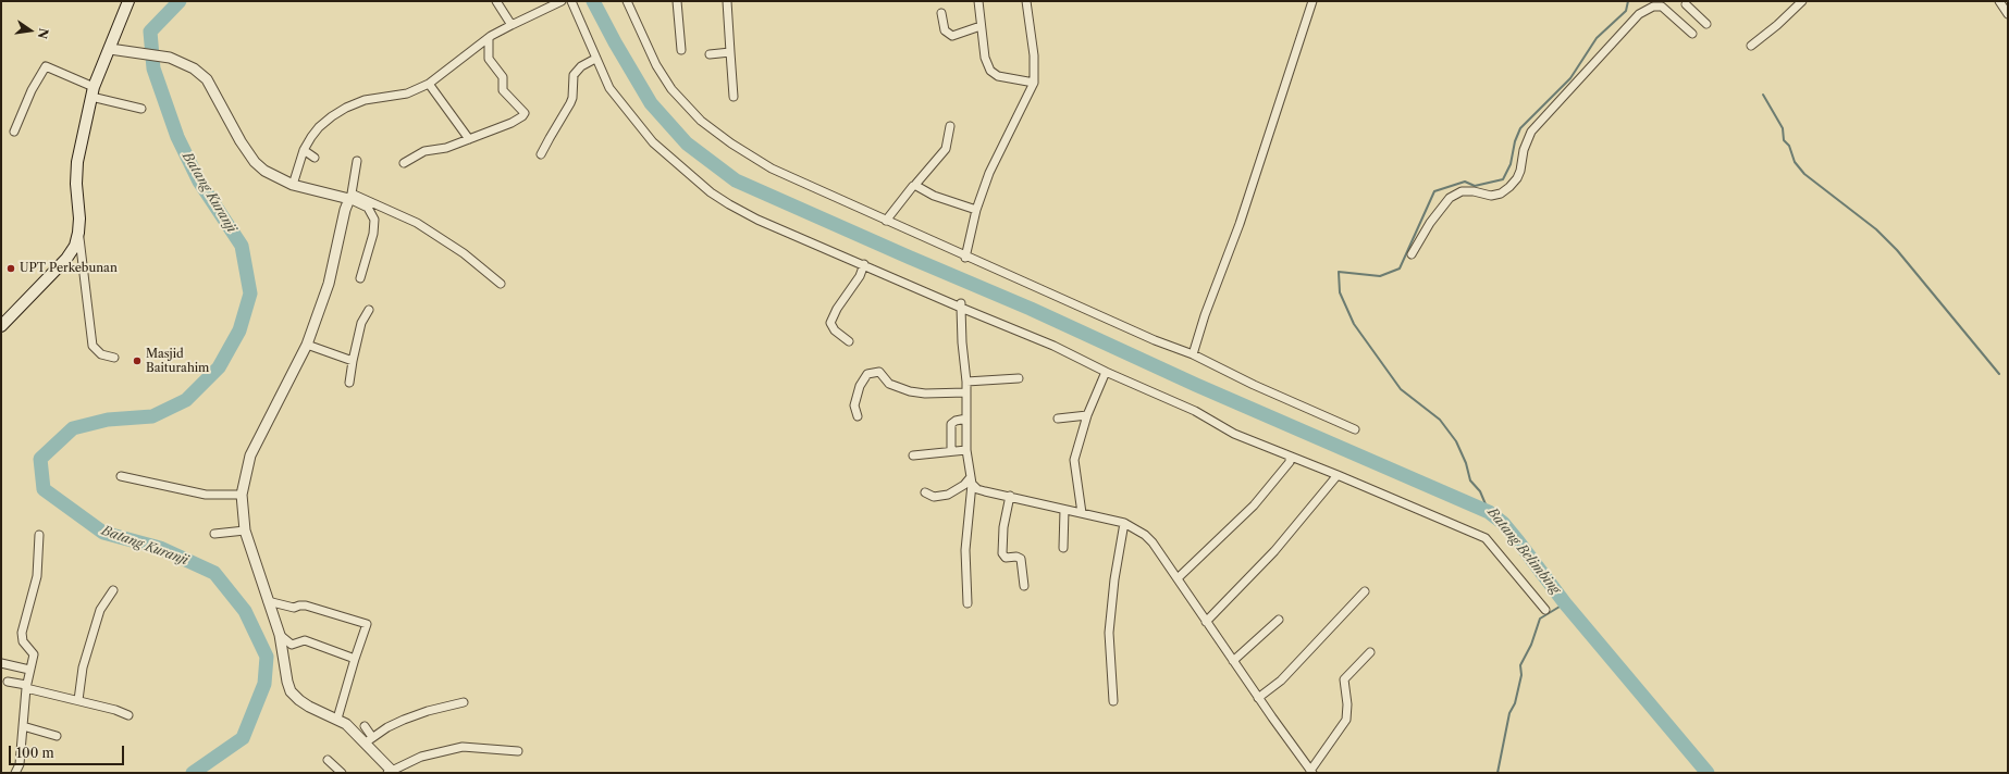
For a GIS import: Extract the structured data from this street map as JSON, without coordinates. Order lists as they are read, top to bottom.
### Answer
{
  "water": ["Batang Kuranji", "Batang Belimbing"],
  "places": ["UPT Perkebunan", "Masjid Baiturahim"],
  "scale_bar": "100 m",
  "north": "right"
}
